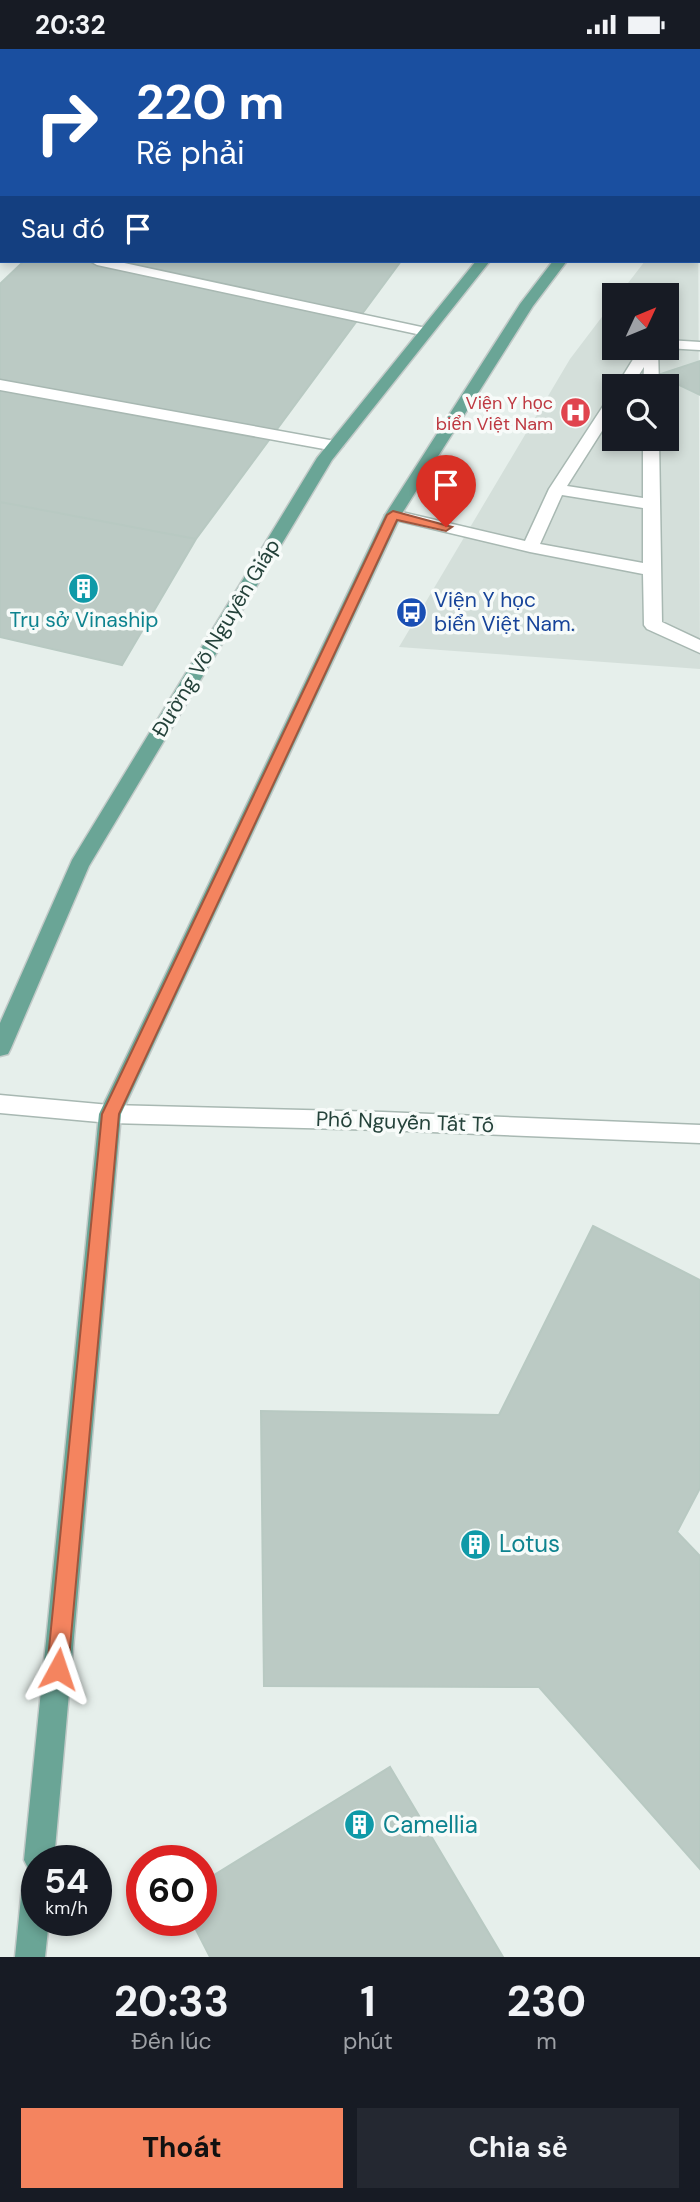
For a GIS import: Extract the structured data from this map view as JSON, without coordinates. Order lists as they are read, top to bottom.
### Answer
{
  "streets": {
    "main road": ["Đường Võ Nguyên Giáp"],
    "street": ["Phố Nguyễn Tất Tố"]
  },
  "places": {
    "hospital": ["Viện Y học biển Việt Nam"],
    "building": ["Trụ sở Vinaship", "Lotus", "Camellia"],
    "bus stop": ["Viện Y học biển Việt Nam."]
  },
  "north": "top right",
  "page": {
    "status": "20:32",
    "turn": ["220 m", "Rẽ phải"],
    "then": "Sau đó",
    "speed": "54 km/h",
    "limit": "60",
    "eta": [
      "20:33",
      "Đến lúc",
      "1",
      "phút",
      "230",
      "m"
    ],
    "buttons": ["Thoát", "Chia sẻ"]
  }
}
